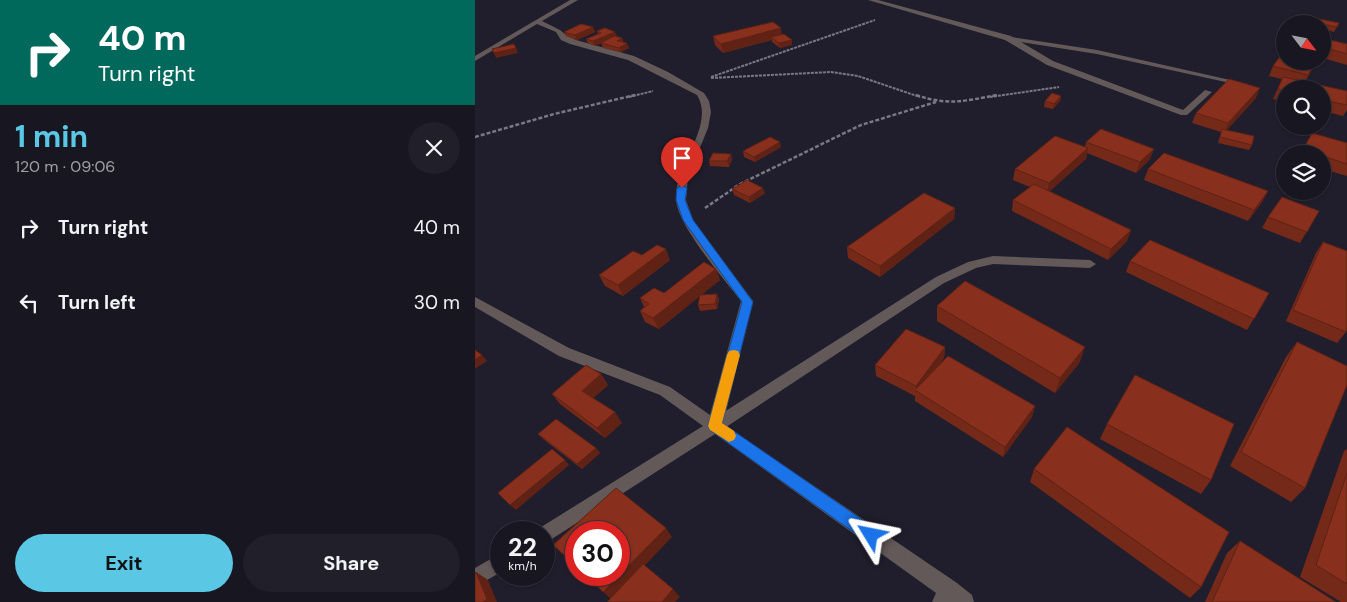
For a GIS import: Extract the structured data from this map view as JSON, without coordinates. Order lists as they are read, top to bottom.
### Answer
{
  "north": "bottom right",
  "page": {
    "turn": ["40 m", "Turn right"],
    "heading": ["1 min", "120 m · 09:06"],
    "list": [
      {
        "name": "Turn right",
        "value": "40 m"
      },
      {
        "name": "Turn left",
        "value": "30 m"
      }
    ],
    "speed": "22 km/h",
    "limit": "30",
    "buttons": ["Exit", "Share"]
  }
}
